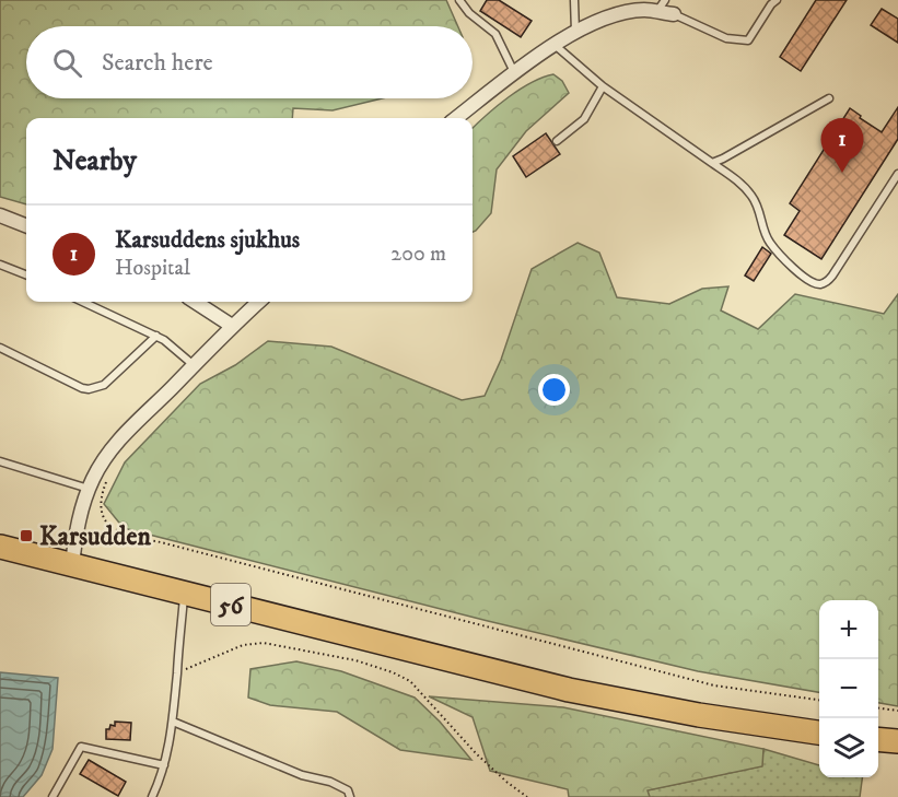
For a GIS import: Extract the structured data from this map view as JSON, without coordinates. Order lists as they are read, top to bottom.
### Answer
{
  "streets": {
    "highway": ["56"]
  },
  "places": {
    "transit": ["Karsudden"]
  },
  "page": {
    "search": "Search here",
    "pins": "1",
    "heading": "Nearby",
    "list": [
      {
        "mark": "1",
        "name": "Karsuddens sjukhus",
        "note": "Hospital",
        "value": "200 m"
      }
    ],
    "map_buttons": ["+", "−"]
  }
}
